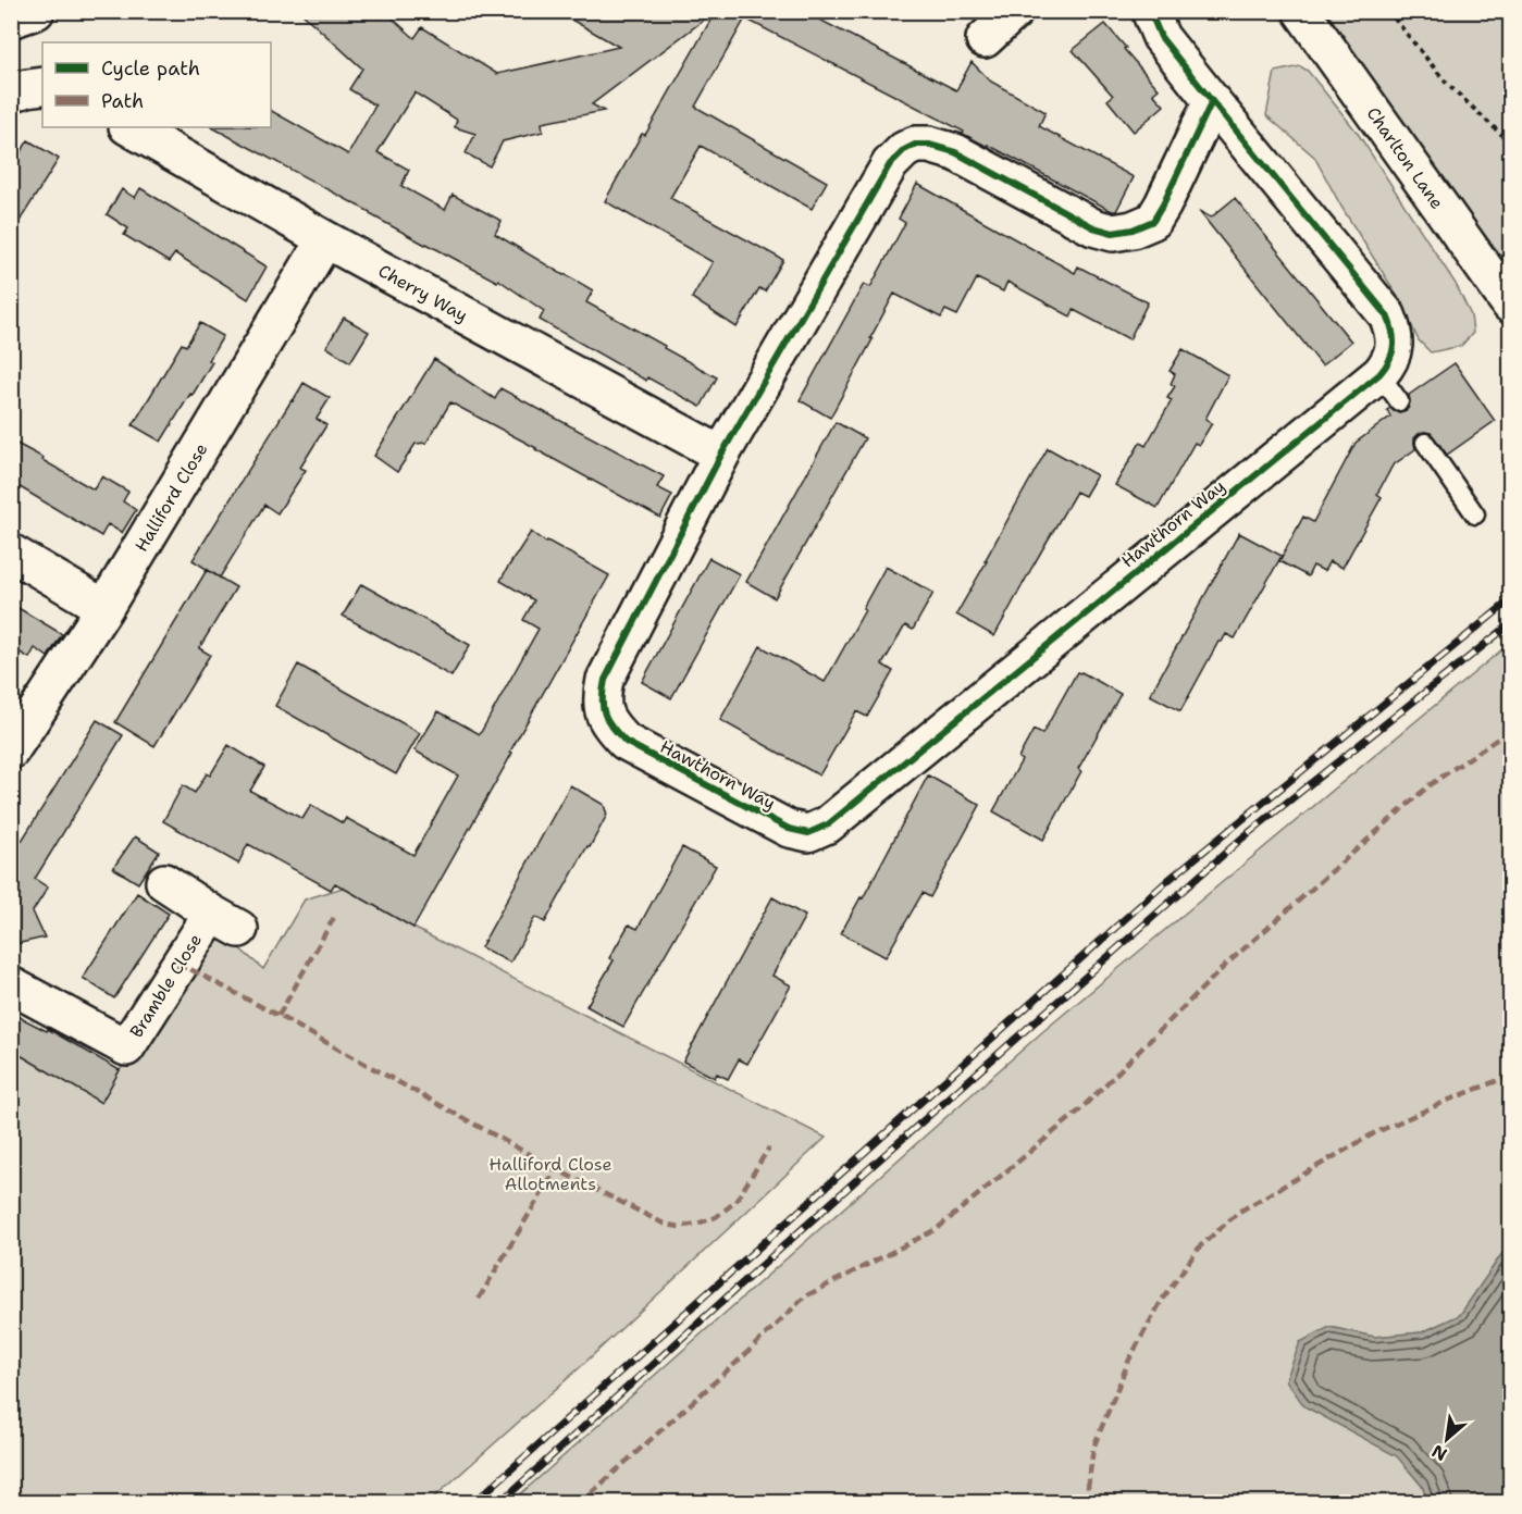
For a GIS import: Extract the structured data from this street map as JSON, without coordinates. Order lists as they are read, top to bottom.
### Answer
{
  "streets": {
    "street": [
      "Charlton Lane",
      "Cherry Way",
      "Halliford Close",
      "Hawthorn Way",
      "Bramble Close"
    ]
  },
  "crossings": [
    ["Cherry Way", "Halliford Close"],
    ["Cherry Way", "Hawthorn Way"]
  ],
  "parks": ["Halliford Close Allotments"],
  "legend": ["Cycle path", "Path"],
  "north": "bottom left"
}
